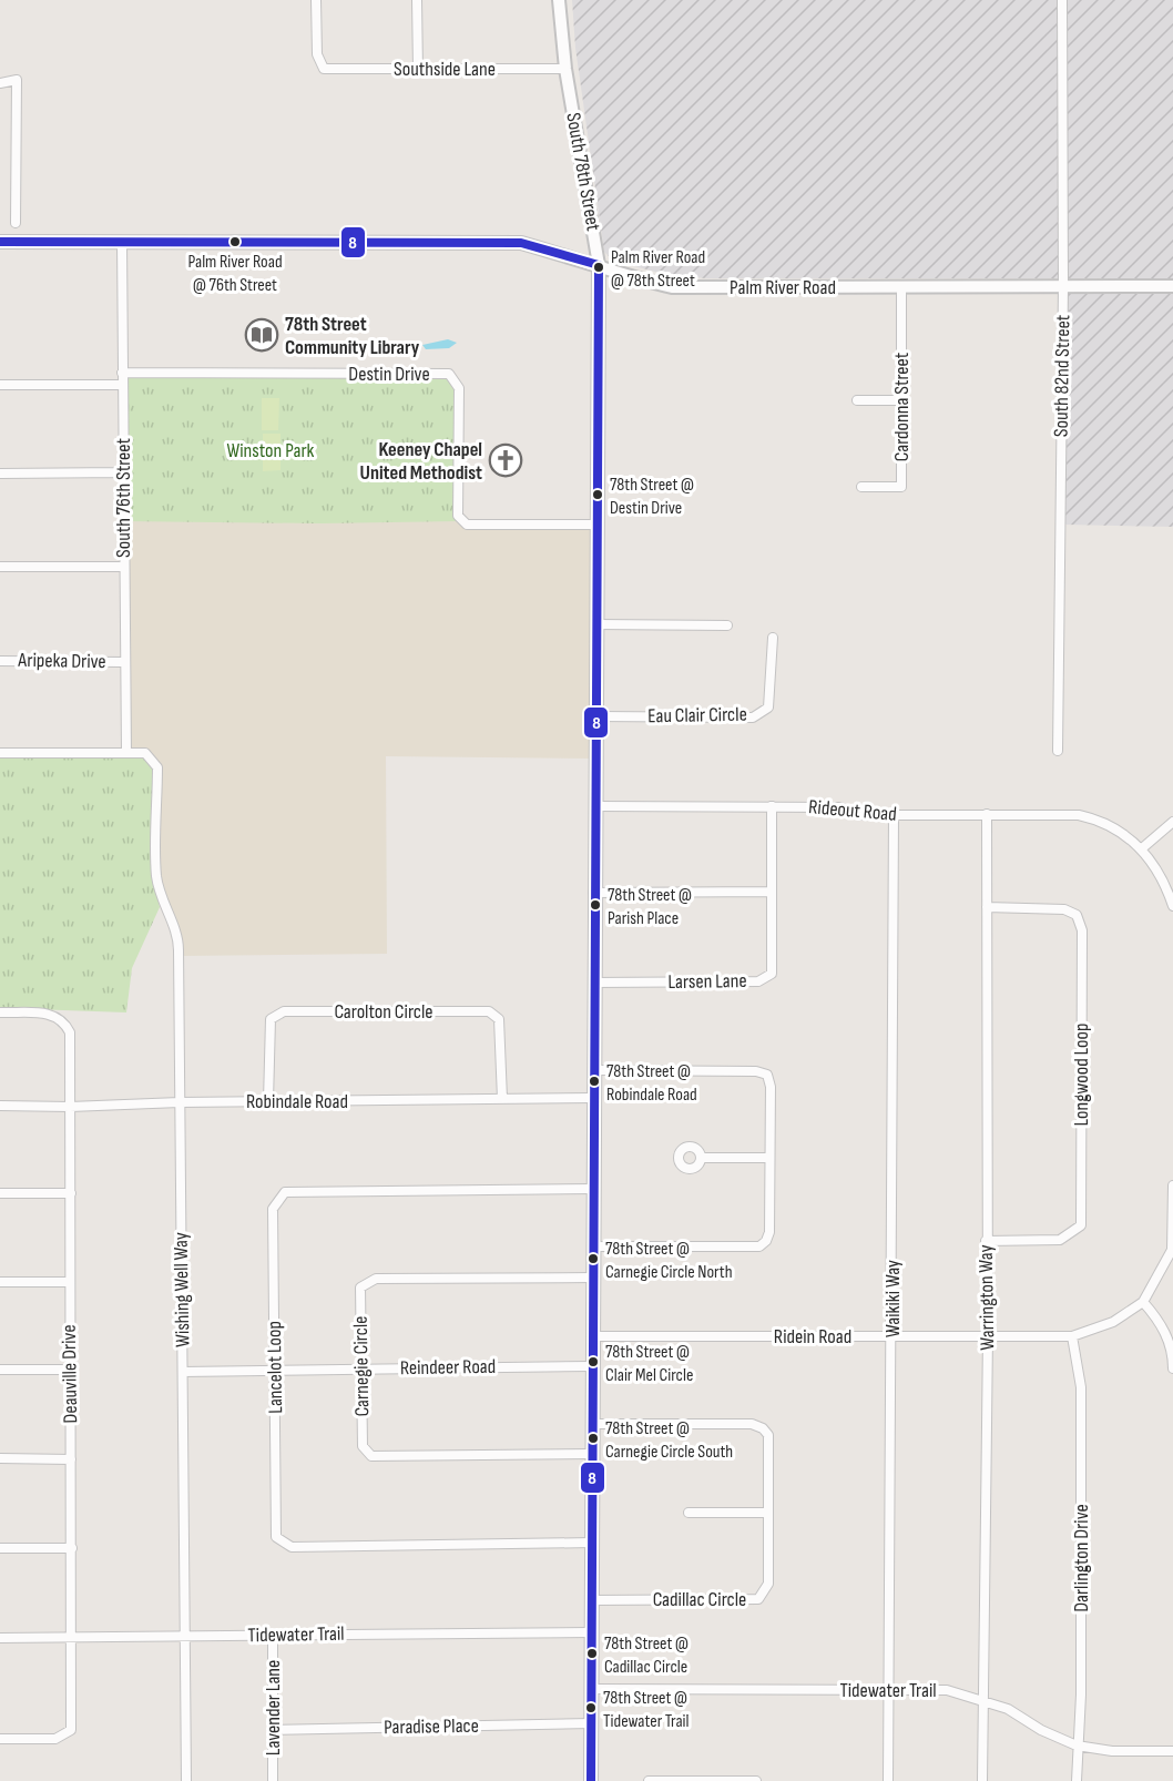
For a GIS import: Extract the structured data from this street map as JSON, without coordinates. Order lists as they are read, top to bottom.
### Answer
{
  "streets": {
    "street": [
      "Southside Lane",
      "South 78th Street",
      "Palm River Road",
      "Destin Drive",
      "South 82nd Street",
      "Cardonna Street",
      "South 76th Street",
      "Aripeka Drive",
      "Eau Clair Circle",
      "Rideout Road",
      "Larsen Lane",
      "Carolton Circle",
      "Longwood Loop",
      "Robindale Road",
      "Wishing Well Way",
      "Warrington Way",
      "Waikiki Way",
      "Ridein Road",
      "Carnegie Circle",
      "Lancelot Loop",
      "Reindeer Road",
      "Deauville Drive",
      "Darlington Drive",
      "Cadillac Circle",
      "Tidewater Trail",
      "Lavender Lane",
      "Paradise Place"
    ]
  },
  "crossings": [
    ["Southside Lane", "South 78th Street"],
    ["South 78th Street", "Palm River Road"],
    ["South 78th Street", "Destin Drive"],
    ["South 78th Street", "Eau Clair Circle"],
    ["South 78th Street", "Rideout Road"],
    ["South 78th Street", "Larsen Lane"],
    ["South 78th Street", "Robindale Road"],
    ["South 78th Street", "Ridein Road"],
    ["South 78th Street", "Carnegie Circle"],
    ["South 78th Street", "Lancelot Loop"],
    ["South 78th Street", "Reindeer Road"],
    ["South 78th Street", "Cadillac Circle"],
    ["South 78th Street", "Tidewater Trail"],
    ["South 78th Street", "Paradise Place"],
    ["Palm River Road", "South 82nd Street"],
    ["Palm River Road", "Cardonna Street"],
    ["Palm River Road", "South 76th Street"],
    ["Destin Drive", "South 76th Street"],
    ["South 76th Street", "Aripeka Drive"],
    ["South 76th Street", "Wishing Well Way"],
    ["Rideout Road", "Larsen Lane"],
    ["Rideout Road", "Warrington Way"],
    ["Rideout Road", "Waikiki Way"],
    ["Carolton Circle", "Robindale Road"],
    ["Longwood Loop", "Warrington Way"],
    ["Robindale Road", "Wishing Well Way"],
    ["Robindale Road", "Deauville Drive"],
    ["Wishing Well Way", "Reindeer Road"],
    ["Wishing Well Way", "Tidewater Trail"],
    ["Warrington Way", "Ridein Road"],
    ["Warrington Way", "Tidewater Trail"],
    ["Waikiki Way", "Ridein Road"],
    ["Waikiki Way", "Tidewater Trail"],
    ["Ridein Road", "Darlington Drive"],
    ["Carnegie Circle", "Reindeer Road"],
    ["Lancelot Loop", "Reindeer Road"],
    ["Deauville Drive", "Tidewater Trail"],
    ["Darlington Drive", "Tidewater Trail"],
    ["Tidewater Trail", "Lavender Lane"],
    ["Lavender Lane", "Paradise Place"]
  ],
  "parks": ["Winston Park"],
  "places": {
    "other": [
      "Palm River Road @ 76th Street",
      "Palm River Road @ 78th Street",
      "78th Street @ Destin Drive",
      "78th Street @ Parish Place",
      "78th Street @ Robindale Road",
      "78th Street @ Carnegie Circle North",
      "78th Street @ Clair Mel Circle",
      "78th Street @ Carnegie Circle South",
      "78th Street @ Cadillac Circle",
      "78th Street @ Tidewater Trail"
    ],
    "library": ["78th Street Community Library"],
    "church": ["Keeney Chapel United Methodist"]
  },
  "lines": ["transit line 8"]
}
